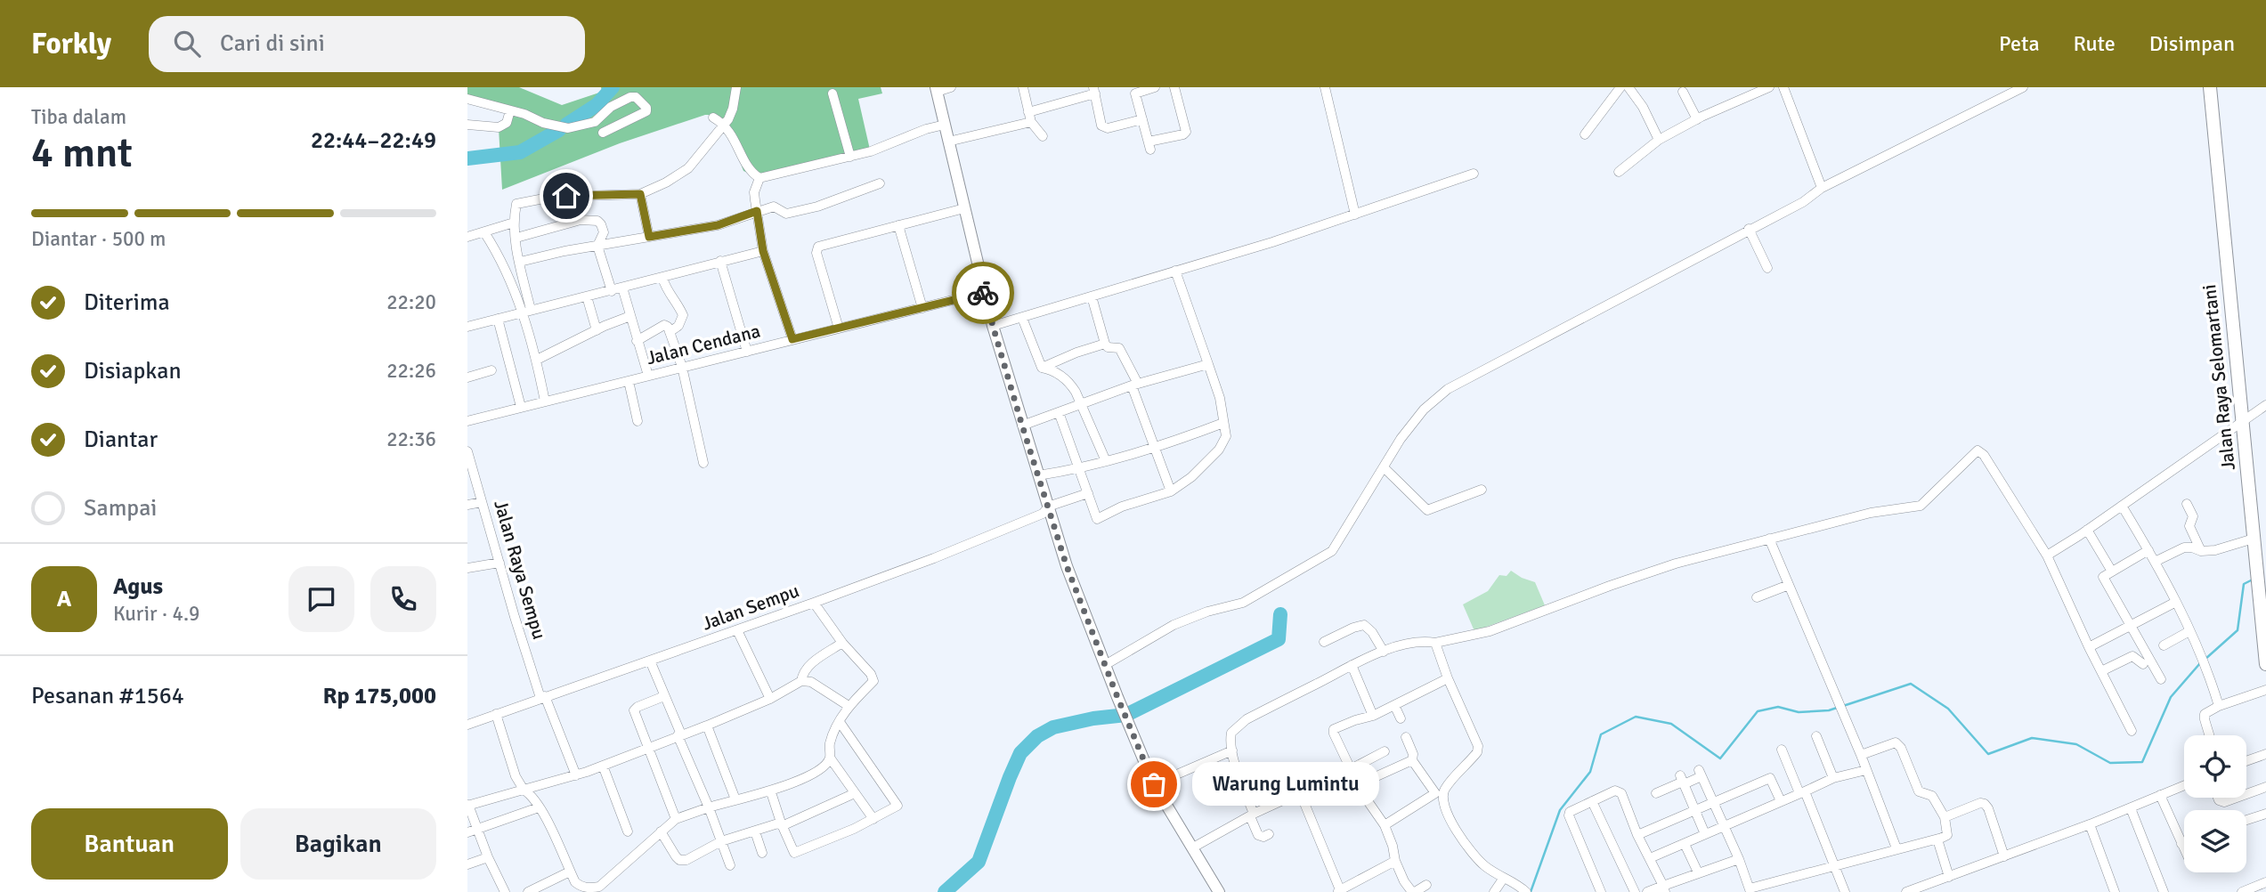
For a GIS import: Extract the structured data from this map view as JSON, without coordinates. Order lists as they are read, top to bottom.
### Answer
{
  "streets": {
    "main road": ["Jalan Raya Selomartani"],
    "street": ["Jalan Cendana", "Jalan Raya Sempu", "Jalan Sempu"]
  },
  "crossings": [
    ["Jalan Raya Sempu", "Jalan Sempu"]
  ],
  "places": ["Warung Lumintu"],
  "page": {
    "header": "Forkly",
    "search": "Cari di sini",
    "nav": ["Peta", "Rute", "Disimpan"],
    "heading": ["4 mnt", "Tiba dalam", "22:44–22:49"],
    "panel": [
      "Agus",
      "Kurir · 4.9",
      "Pesanan #1564",
      "Rp 175,000"
    ],
    "bar": "Diantar · 500 m",
    "list": [
      ["Diterima", "22:20"],
      ["Disiapkan", "22:26"],
      ["Diantar", "22:36"],
      "Sampai"
    ],
    "round": "A",
    "bubble": "Warung Lumintu",
    "buttons": ["Bantuan", "Bagikan"]
  }
}
